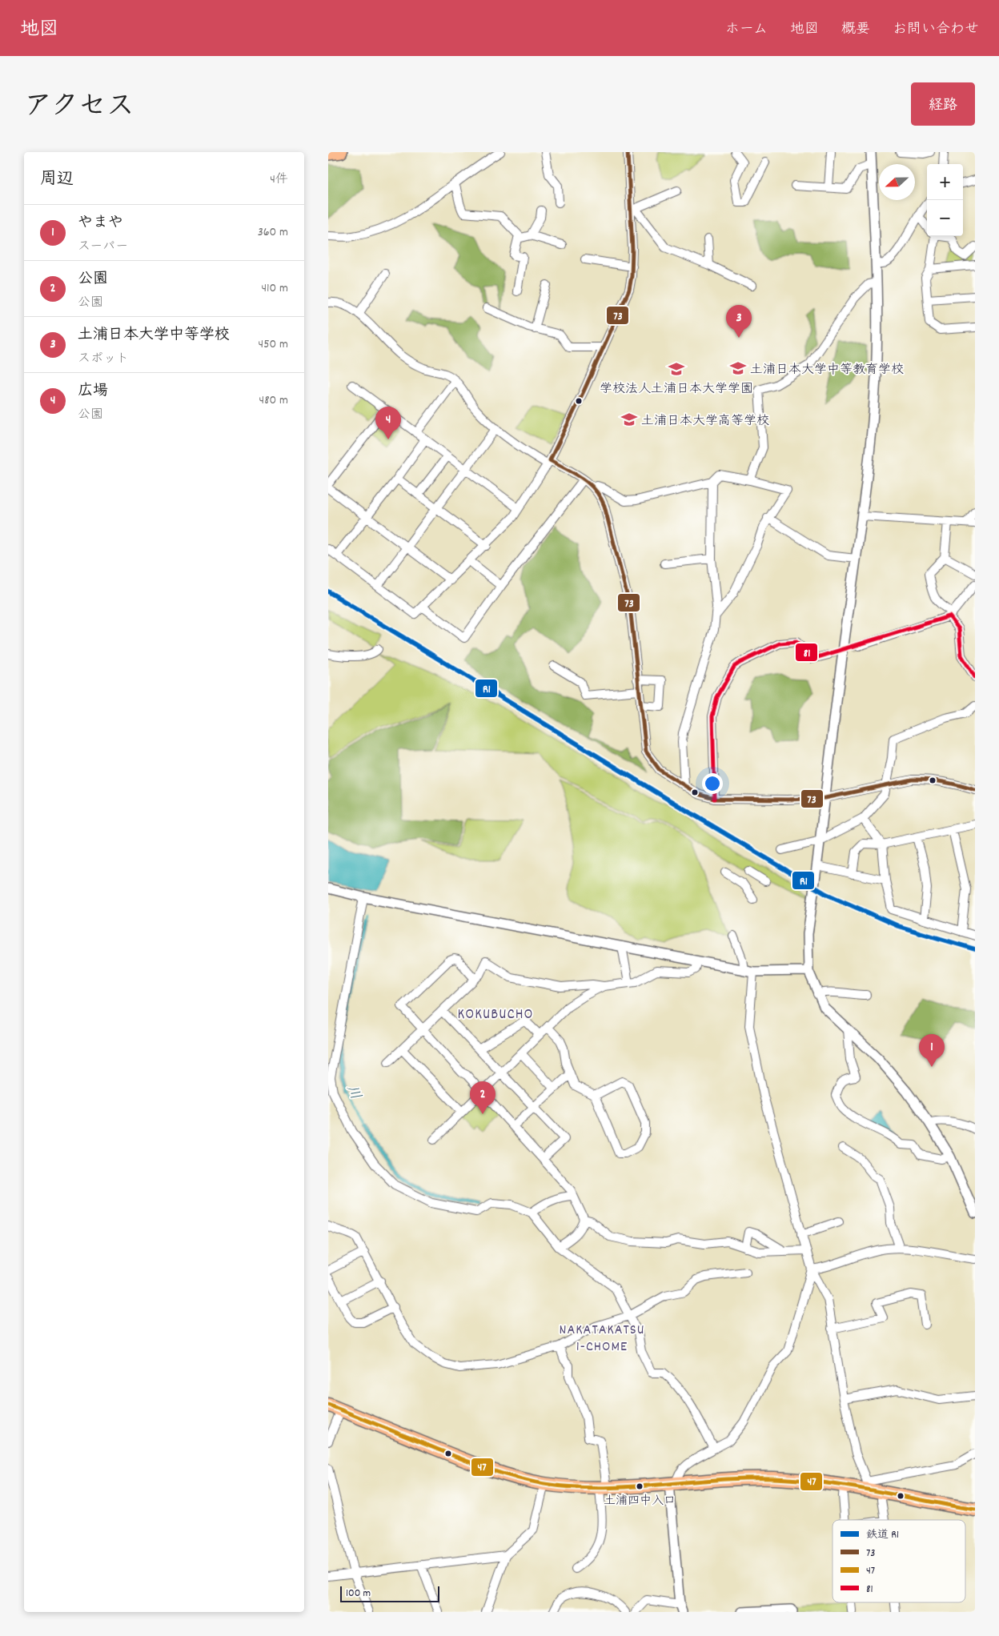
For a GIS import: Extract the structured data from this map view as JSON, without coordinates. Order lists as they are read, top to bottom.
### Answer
{
  "districts": ["KOKUBUCHO", "NAKATAKATSU 1-CHOME"],
  "water": ["川"],
  "places": {
    "school or university": ["土浦日本大学中等教育学校", "学校法人土浦日本大学学園", "土浦日本大学高等学校"],
    "other": ["土浦四中入口"]
  },
  "lines": [
    "transit line 73",
    "rail line R1",
    "transit line 81",
    "transit line 47"
  ],
  "legend": [
    "鉄道 R1",
    "73",
    "47",
    "81"
  ],
  "scale_bar": "100 m",
  "north": "left",
  "page": {
    "header": "地図",
    "nav": [
      "ホーム",
      "地図",
      "概要",
      "お問い合わせ"
    ],
    "title": "アクセス",
    "buttons": "経路",
    "heading": ["周辺", "4件"],
    "map_buttons": ["+", "−"],
    "list": [
      {
        "mark": "1",
        "name": "やまや",
        "note": "スーパー",
        "value": "360 m"
      },
      {
        "mark": "2",
        "name": "公園",
        "note": "公園",
        "value": "410 m"
      },
      {
        "mark": "3",
        "name": "土浦日本大学中等学校",
        "note": "スポット",
        "value": "450 m"
      },
      {
        "mark": "4",
        "name": "広場",
        "note": "公園",
        "value": "480 m"
      }
    ],
    "pins": [
      "3",
      "4",
      "1",
      "2"
    ],
    "scale": "100 m"
  }
}
